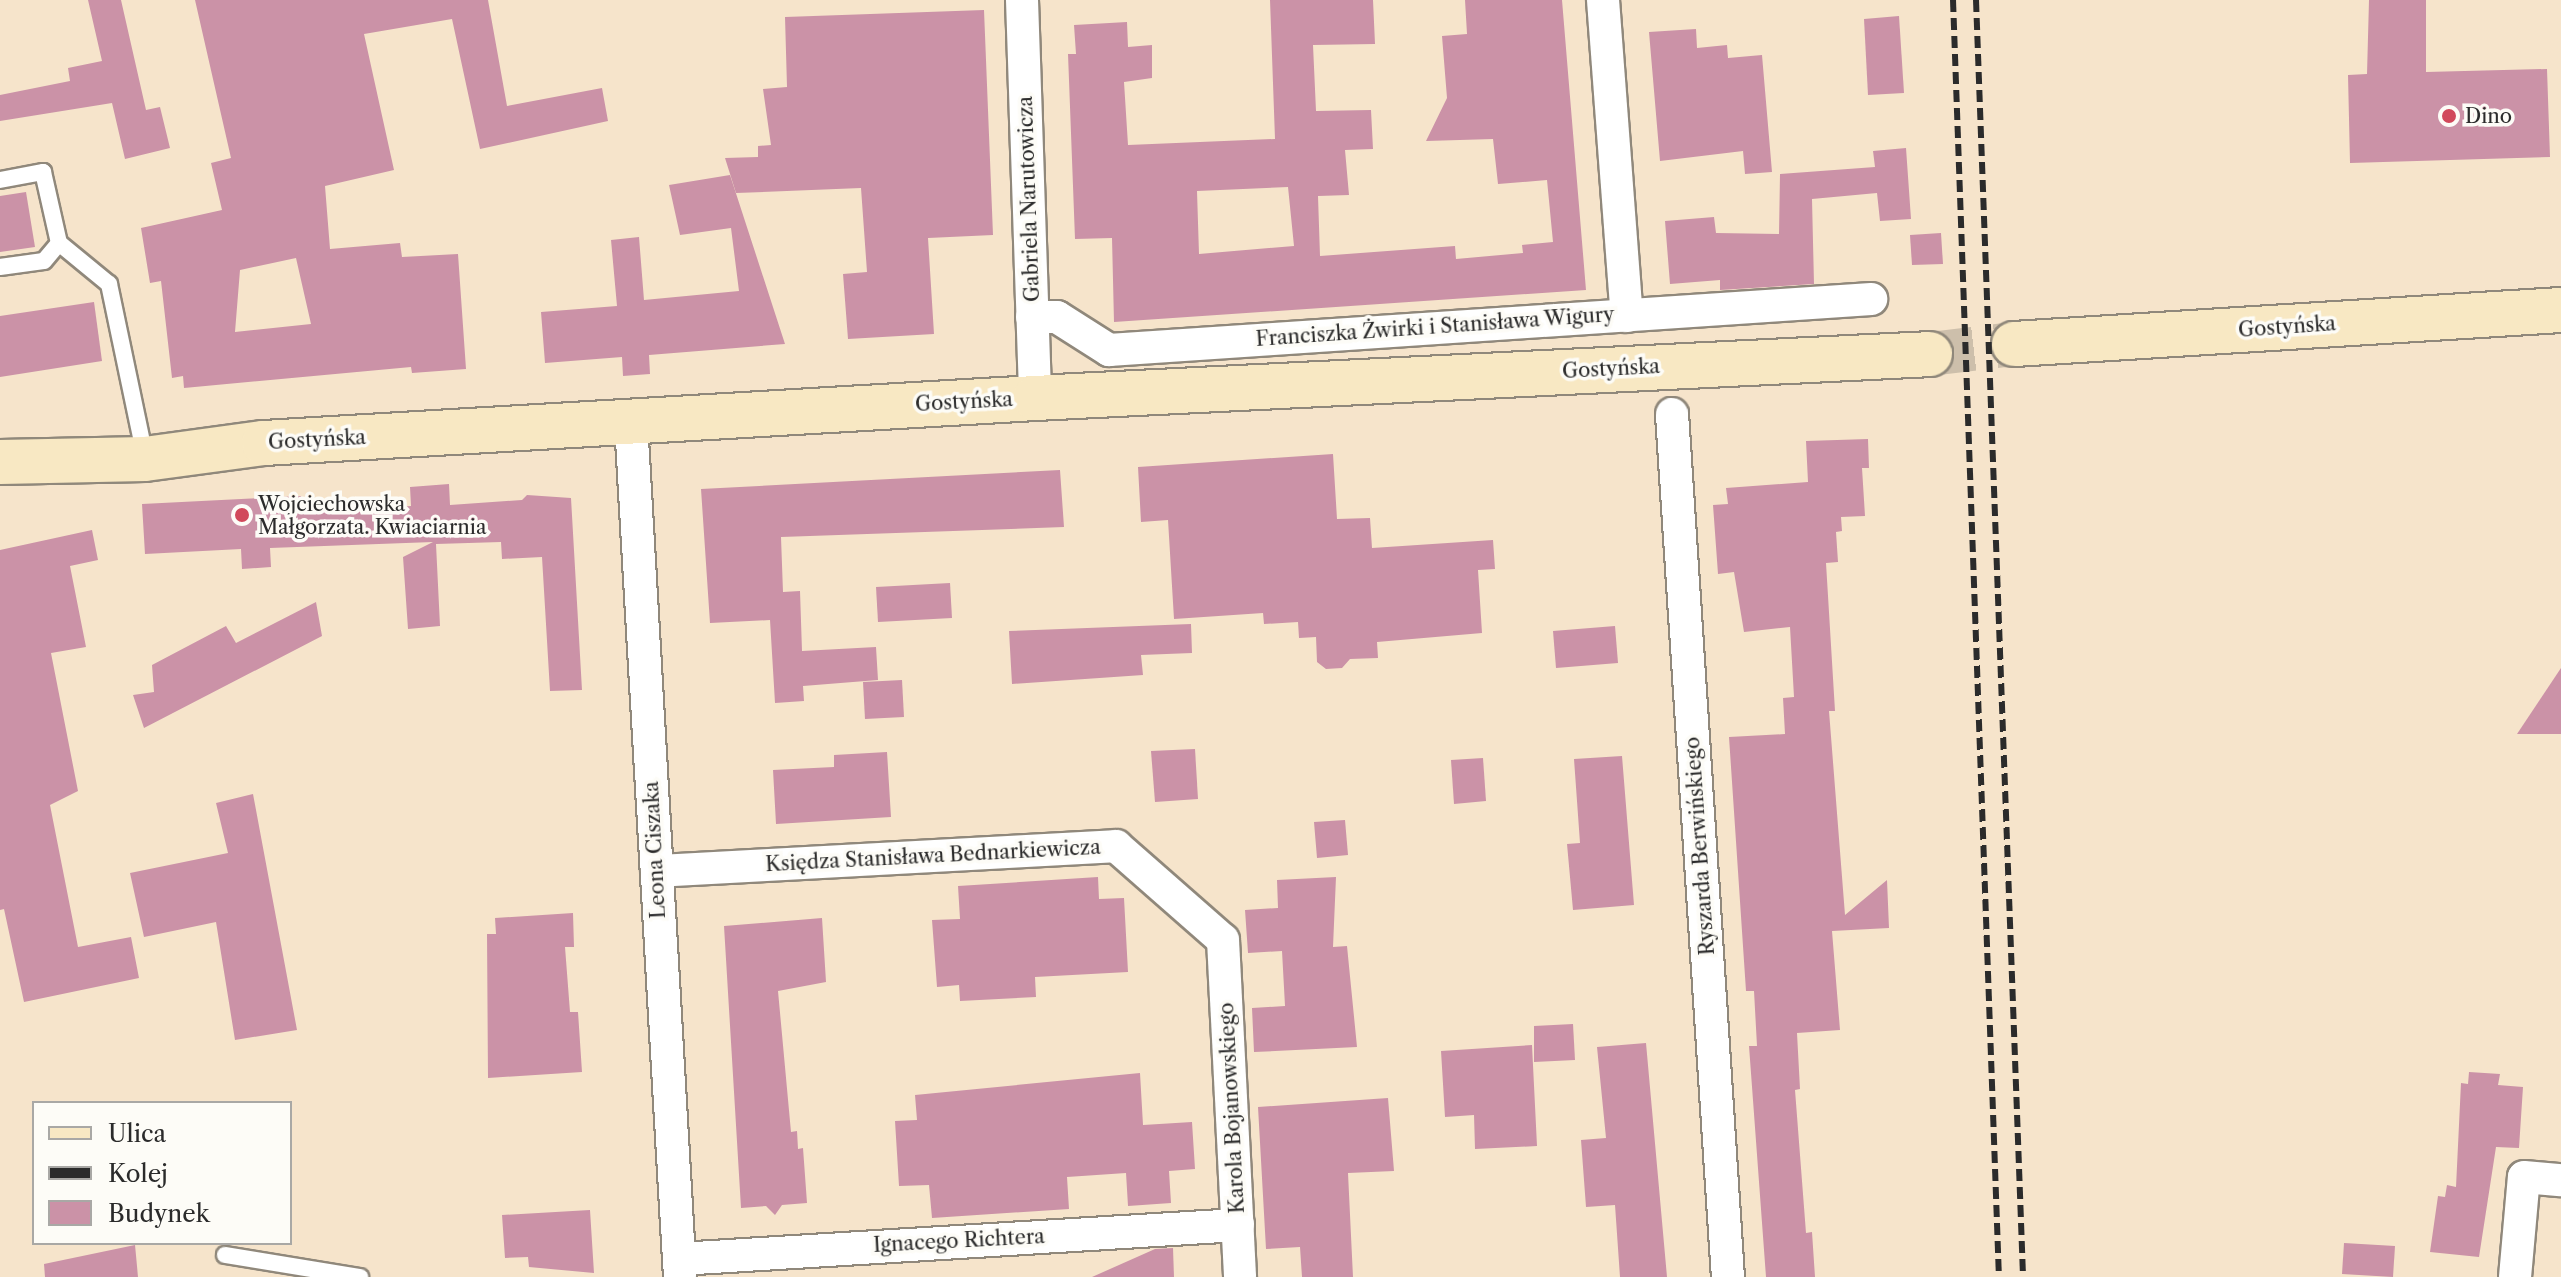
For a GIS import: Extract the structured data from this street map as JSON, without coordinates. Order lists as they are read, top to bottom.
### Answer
{
  "streets": {
    "main road": ["Gostyńska"],
    "street": [
      "Gabriela Narutowicza",
      "Franciszka Żwirki i Stanisława Wigury",
      "Ryszarda Berwińskiego",
      "Leona Ciszaka",
      "Księdza Stanisława Bednarkiewicza",
      "Karola Bojanowskiego",
      "Ignacego Richtera"
    ]
  },
  "crossings": [
    ["Gabriela Narutowicza", "Franciszka Żwirki i Stanisława Wigury"],
    ["Gabriela Narutowicza", "Gostyńska"],
    ["Gostyńska", "Leona Ciszaka"],
    ["Leona Ciszaka", "Księdza Stanisława Bednarkiewicza"],
    ["Leona Ciszaka", "Ignacego Richtera"],
    ["Księdza Stanisława Bednarkiewicza", "Karola Bojanowskiego"],
    ["Karola Bojanowskiego", "Ignacego Richtera"]
  ],
  "places": ["Dino", "Wojciechowska Małgorzata. Kwiaciarnia"],
  "legend": ["Ulica", "Kolej", "Budynek"]
}
